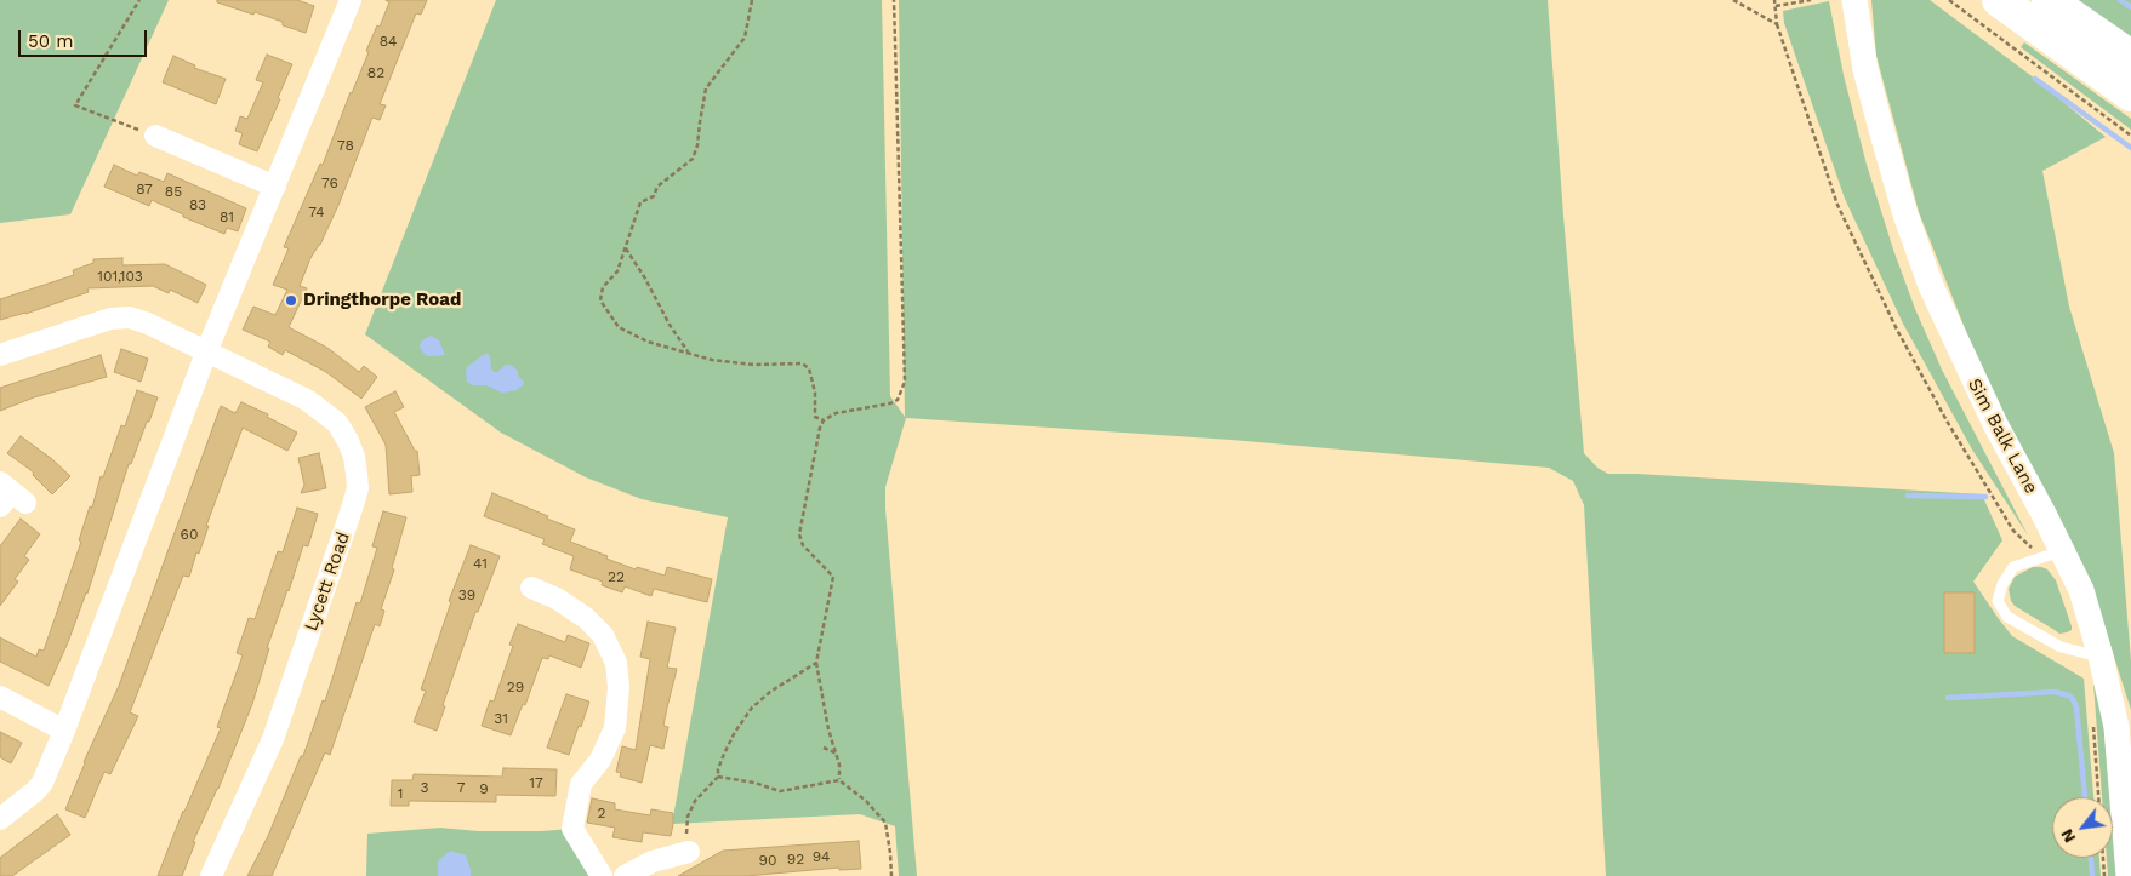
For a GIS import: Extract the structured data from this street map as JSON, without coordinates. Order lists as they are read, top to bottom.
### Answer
{
  "streets": {
    "street": ["Sim Balk Lane", "Lycett Road"]
  },
  "places": ["Dringthorpe Road"],
  "house_numbers": [
    "84",
    "82",
    "78",
    "76",
    "87",
    "85",
    "83",
    "74",
    "81",
    "101,103",
    "60",
    "41",
    "22",
    "39",
    "29",
    "31",
    "17",
    "3",
    "7",
    "9",
    "1",
    "2",
    "94",
    "92",
    "90"
  ],
  "scale_bar": "50 m",
  "north": "bottom left"
}
